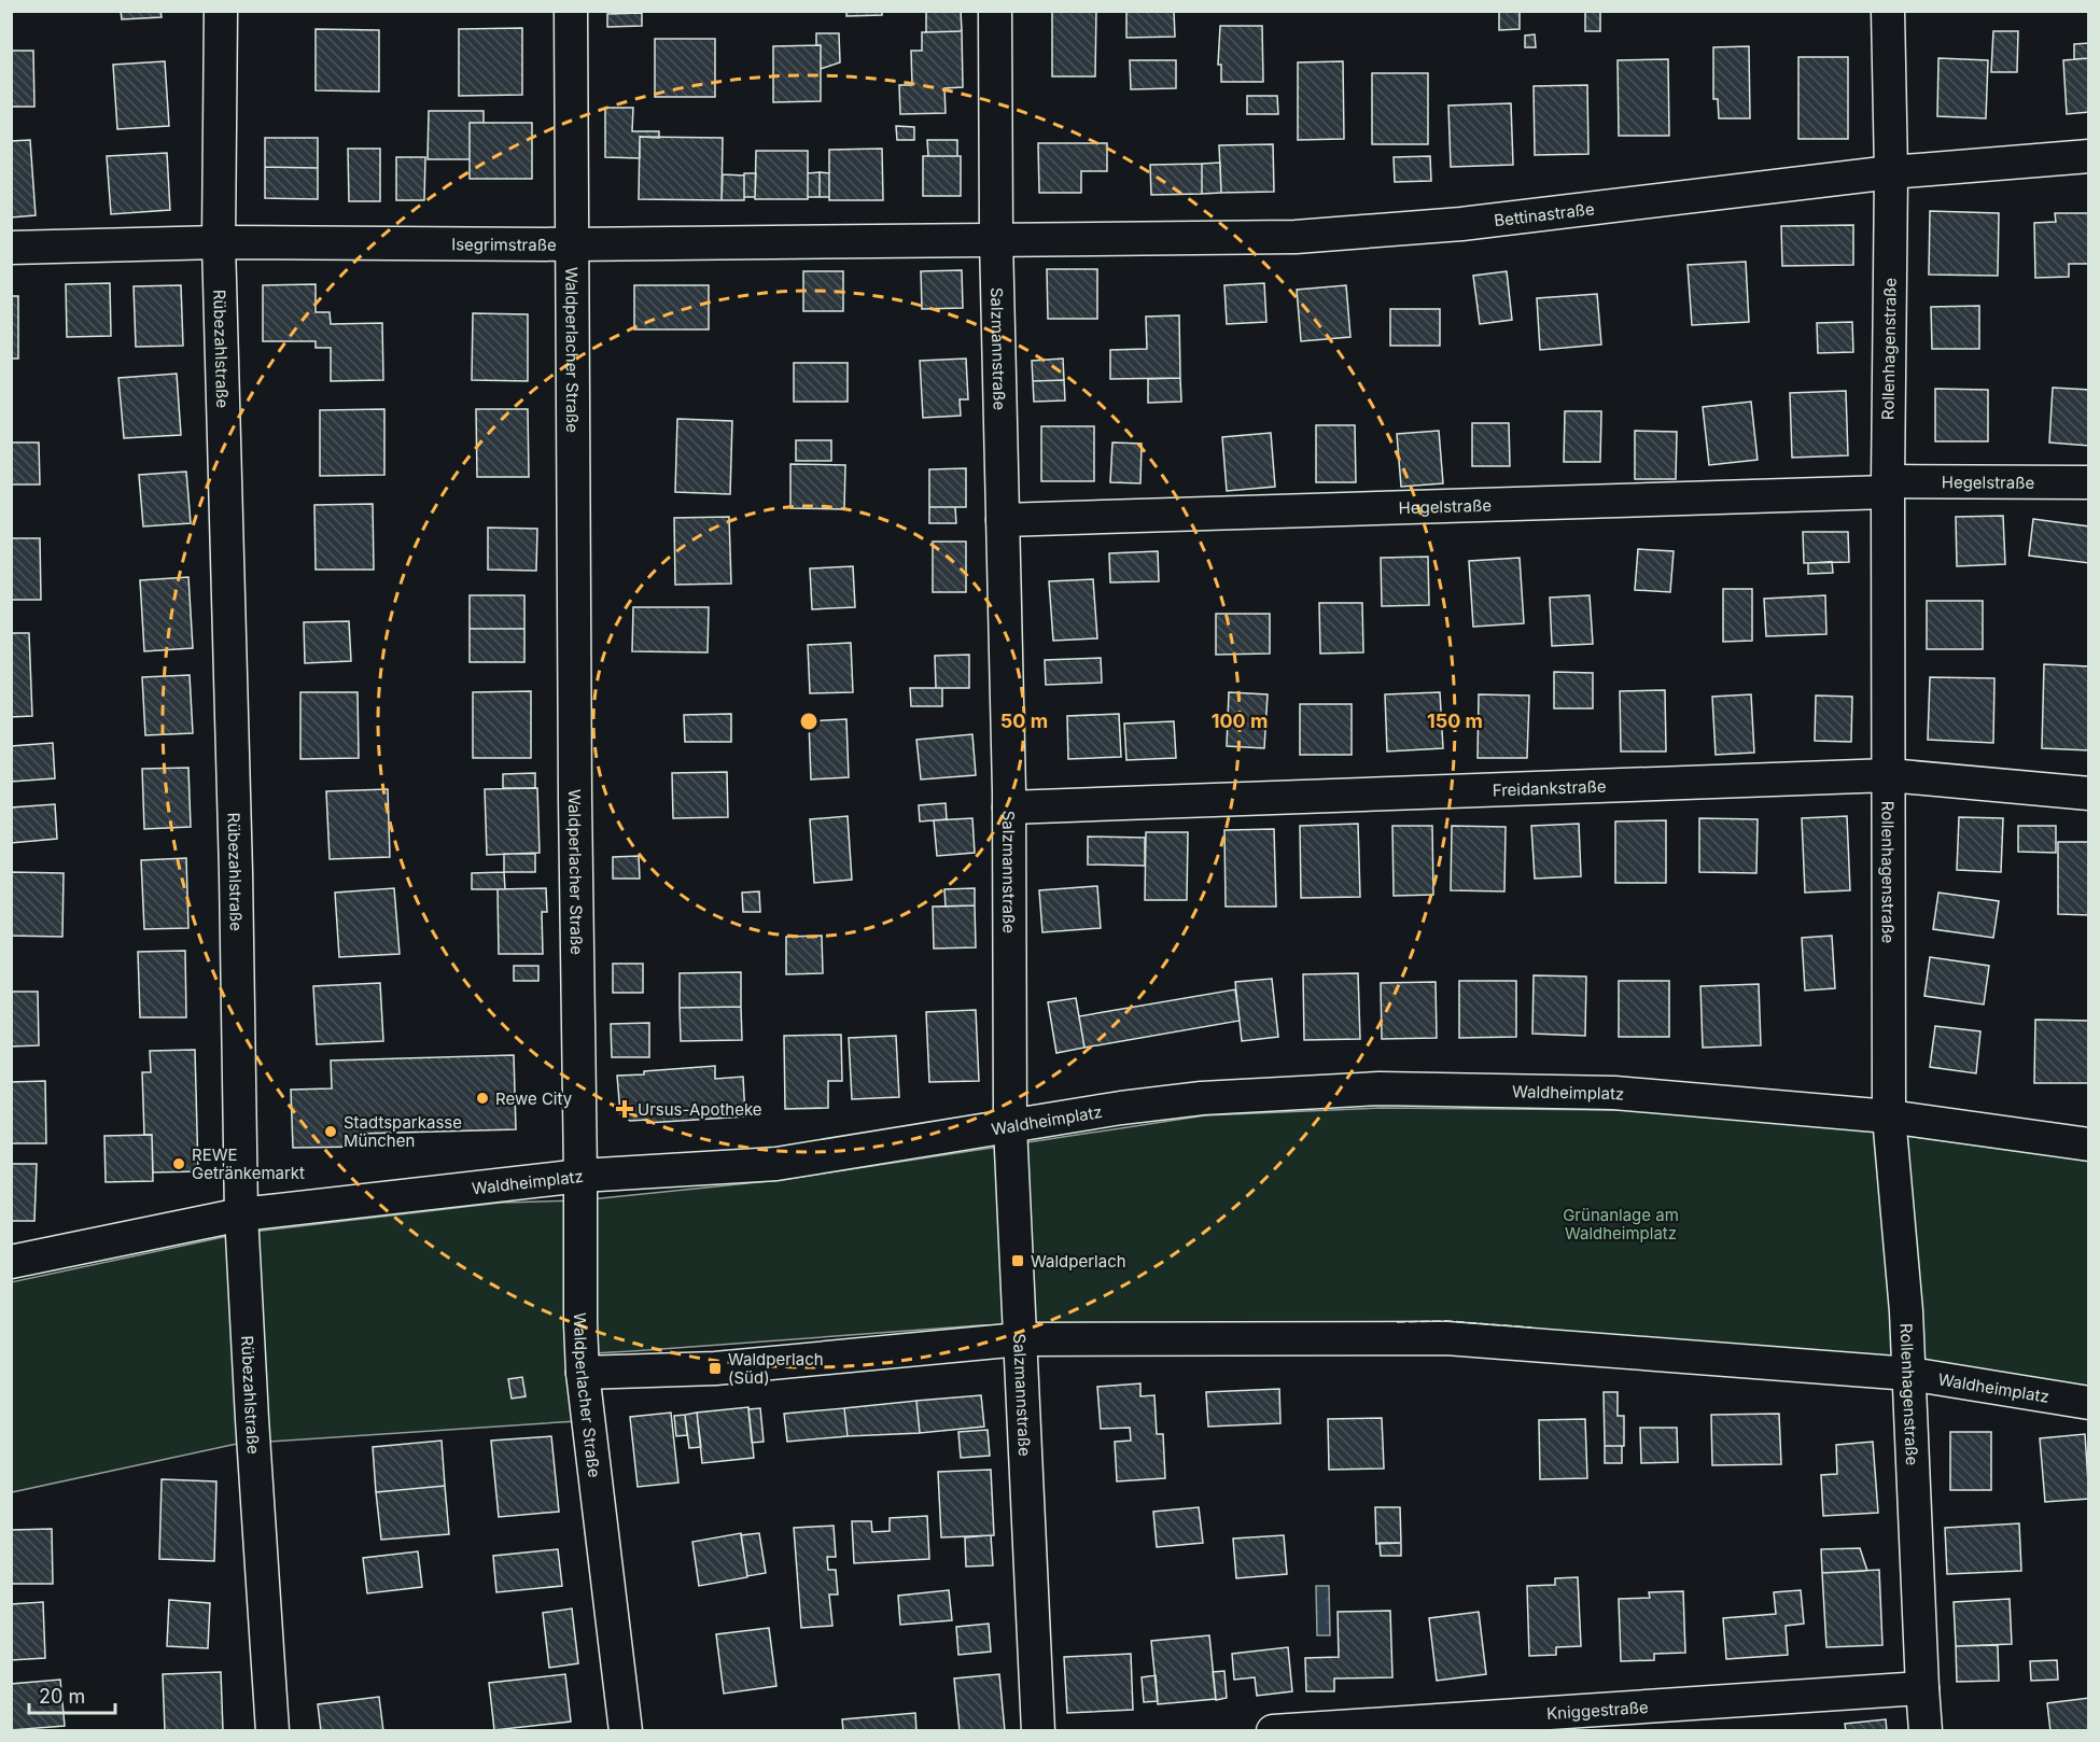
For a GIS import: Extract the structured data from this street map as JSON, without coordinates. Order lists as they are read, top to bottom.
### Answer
{
  "streets": {
    "street": [
      "Bettinastraße",
      "Isegrimstraße",
      "Salzmannstraße",
      "Rübezahlstraße",
      "Waldperlacher Straße",
      "Rollenhagenstraße",
      "Hegelstraße",
      "Freidankstraße",
      "Waldheimplatz",
      "Kniggestraße"
    ]
  },
  "crossings": [
    ["Bettinastraße", "Isegrimstraße"],
    ["Bettinastraße", "Salzmannstraße"],
    ["Bettinastraße", "Rollenhagenstraße"],
    ["Isegrimstraße", "Salzmannstraße"],
    ["Isegrimstraße", "Rübezahlstraße"],
    ["Isegrimstraße", "Waldperlacher Straße"],
    ["Salzmannstraße", "Hegelstraße"],
    ["Salzmannstraße", "Freidankstraße"],
    ["Salzmannstraße", "Waldheimplatz"],
    ["Rübezahlstraße", "Waldheimplatz"],
    ["Waldperlacher Straße", "Waldheimplatz"],
    ["Rollenhagenstraße", "Hegelstraße"],
    ["Rollenhagenstraße", "Freidankstraße"],
    ["Rollenhagenstraße", "Waldheimplatz"],
    ["Rollenhagenstraße", "Kniggestraße"]
  ],
  "parks": ["Grünanlage am Waldheimplatz"],
  "places": {
    "other": ["Rewe City", "Stadtsparkasse München", "REWE Getränkemarkt"],
    "health": ["Ursus-Apotheke"],
    "transit": ["Waldperlach", "Waldperlach (Süd)"]
  },
  "scale_bar": "20 m",
  "rings": ["50 m", "100 m", "150 m"]
}
